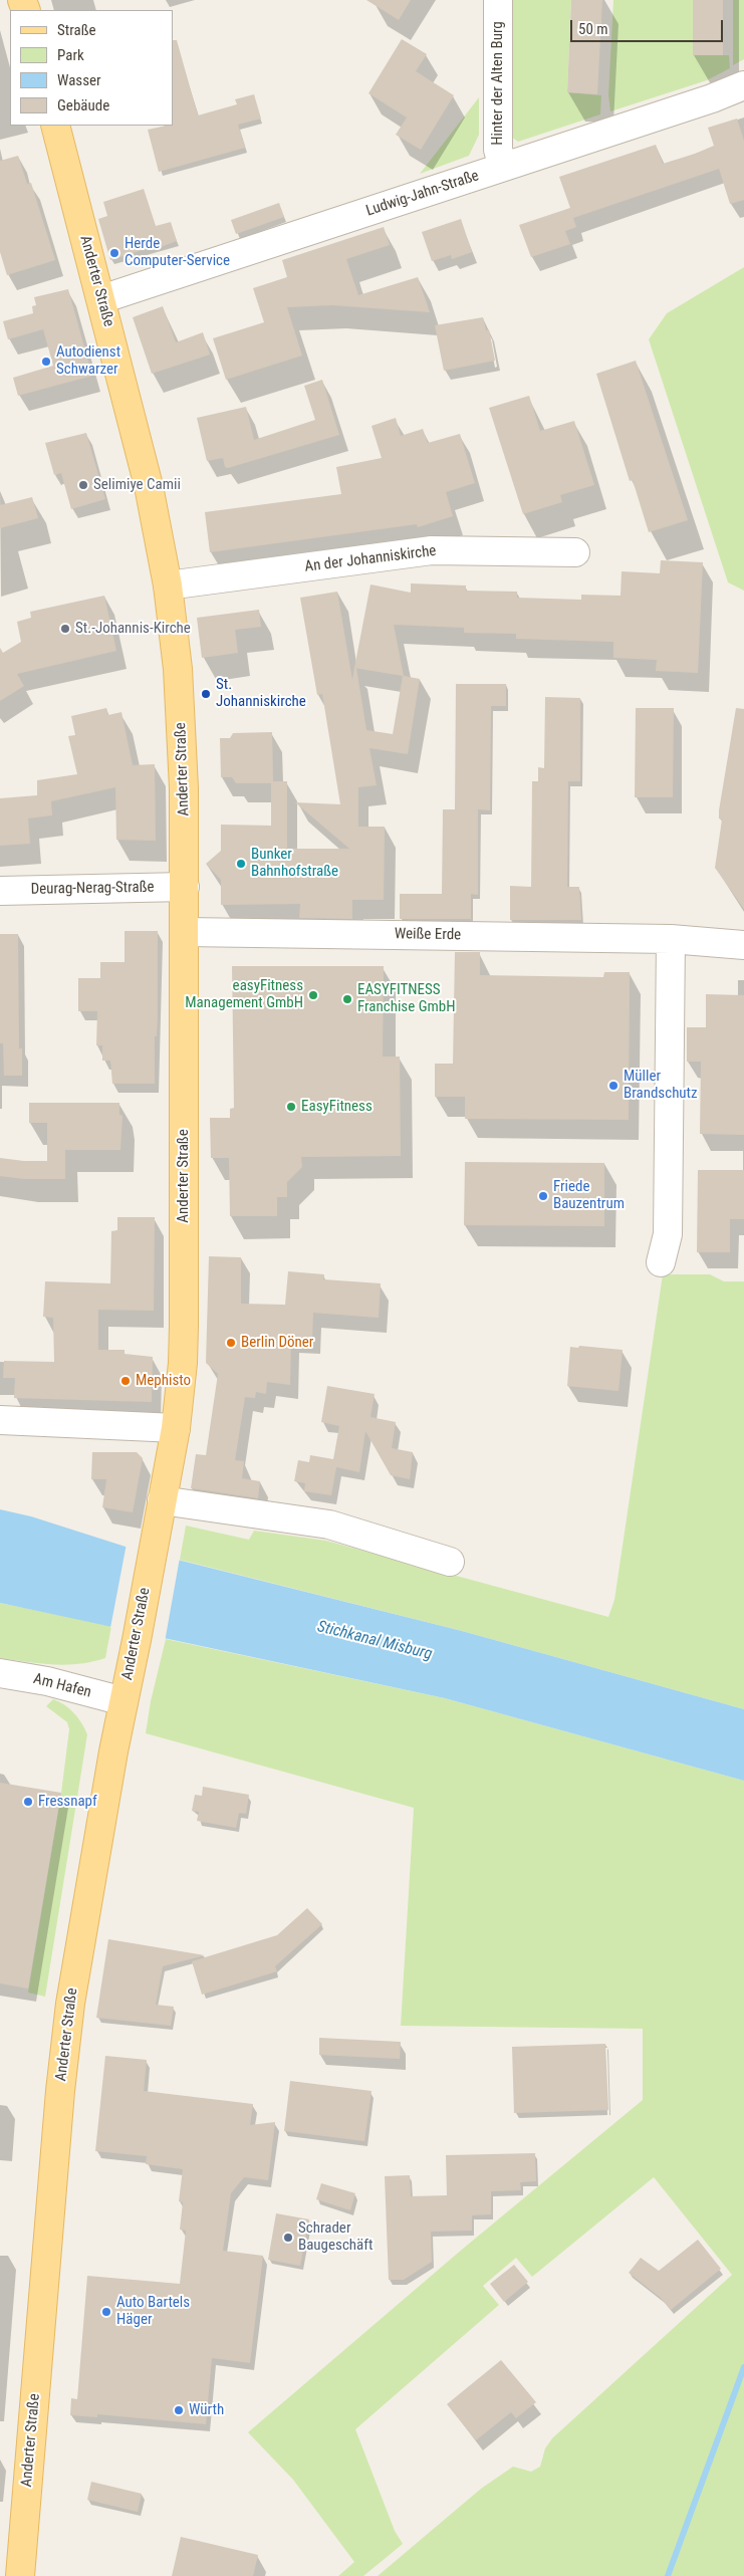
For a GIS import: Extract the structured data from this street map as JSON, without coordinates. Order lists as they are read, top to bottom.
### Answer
{
  "streets": {
    "main road": ["Anderter Straße"],
    "street": [
      "Hinter der Alten Burg",
      "Ludwig-Jahn-Straße",
      "An der Johanniskirche",
      "Deurag-Nerag-Straße",
      "Weiße Erde",
      "Am Hafen"
    ]
  },
  "crossings": [
    ["Hinter der Alten Burg", "Ludwig-Jahn-Straße"],
    ["Ludwig-Jahn-Straße", "Anderter Straße"],
    ["Anderter Straße", "An der Johanniskirche"],
    ["Anderter Straße", "Deurag-Nerag-Straße"],
    ["Anderter Straße", "Weiße Erde"],
    ["Anderter Straße", "Am Hafen"]
  ],
  "water": ["Stichkanal Misburg"],
  "places": [
    "Herde Computer-Service",
    "Autodienst Schwarzer",
    "Selimiye Camii",
    "St.-Johannis-Kirche",
    "St. Johanniskirche",
    "Bunker Bahnhofstraße",
    "easyFitness Management GmbH",
    "EASYFITNESS Franchise GmbH",
    "Müller Brandschutz",
    "EasyFitness",
    "Friede Bauzentrum",
    "Berlin Döner",
    "Mephisto",
    "Fressnapf",
    "Schrader Baugeschäft",
    "Auto Bartels Häger",
    "Würth"
  ],
  "legend": [
    "Straße",
    "Park",
    "Wasser",
    "Gebäude"
  ],
  "scale_bar": "50 m"
}
